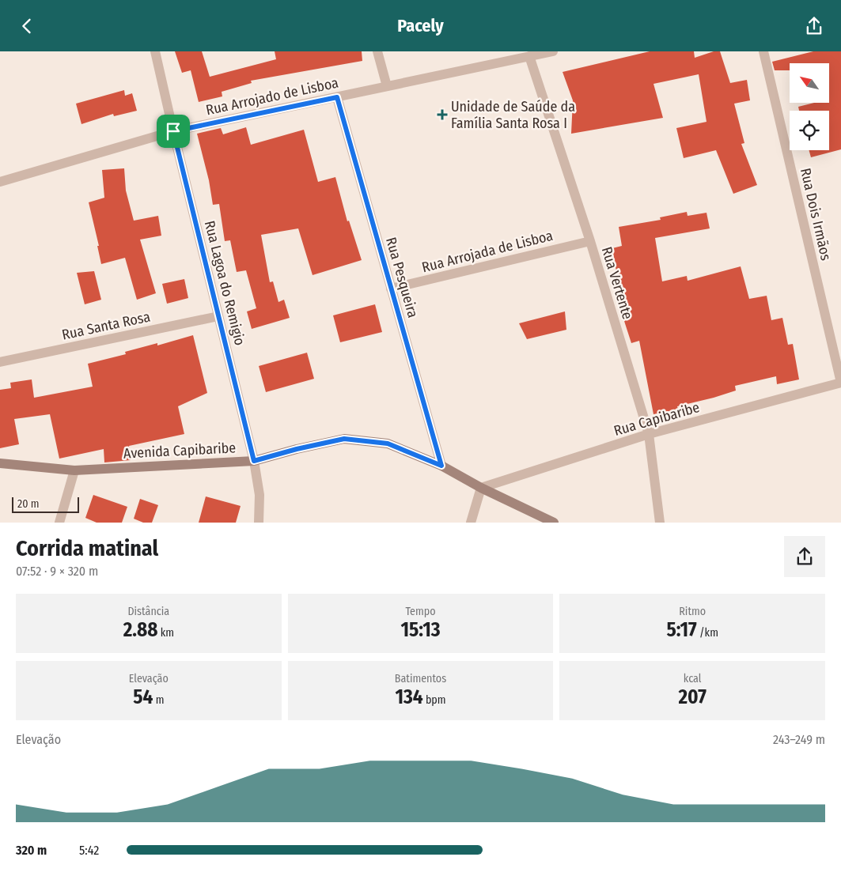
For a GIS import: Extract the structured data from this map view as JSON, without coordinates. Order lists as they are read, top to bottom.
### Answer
{
  "streets": {
    "street": [
      "Rua Arrojado de Lisboa",
      "Rua Dois Irmãos",
      "Rua Arrojada de Lisboa",
      "Rua Pesqueira",
      "Rua Lagoa do Remigio",
      "Rua Vertente",
      "Rua Santa Rosa",
      "Rua Capibaribe",
      "Avenida Capibaribe"
    ]
  },
  "crossings": [
    ["Rua Arrojado de Lisboa", "Rua Pesqueira"],
    ["Rua Arrojado de Lisboa", "Rua Lagoa do Remigio"],
    ["Rua Arrojado de Lisboa", "Rua Vertente"],
    ["Rua Dois Irmãos", "Rua Capibaribe"],
    ["Rua Arrojada de Lisboa", "Rua Pesqueira"],
    ["Rua Arrojada de Lisboa", "Rua Vertente"],
    ["Rua Pesqueira", "Avenida Capibaribe"],
    ["Rua Lagoa do Remigio", "Rua Santa Rosa"],
    ["Rua Lagoa do Remigio", "Avenida Capibaribe"],
    ["Rua Vertente", "Rua Capibaribe"],
    ["Rua Capibaribe", "Avenida Capibaribe"]
  ],
  "places": {
    "health": ["Unidade de Saúde da Família Santa Rosa I"]
  },
  "scale_bar": "20 m",
  "north": "top left",
  "page": {
    "header": "Pacely",
    "scale": "20 m",
    "heading": ["Corrida matinal", "07:52 · 9 × 320 m"],
    "stats": [
      ["Distância", "2.88 km"],
      ["Tempo", "15:13"],
      ["Ritmo", "5:17 /km"],
      ["Elevação", "54 m"],
      ["Batimentos", "134 bpm"],
      ["kcal", "207"]
    ],
    "chart": ["Elevação", "243–249 m"],
    "list": [
      {
        "name": "320 m",
        "note": "5:42"
      }
    ]
  }
}
